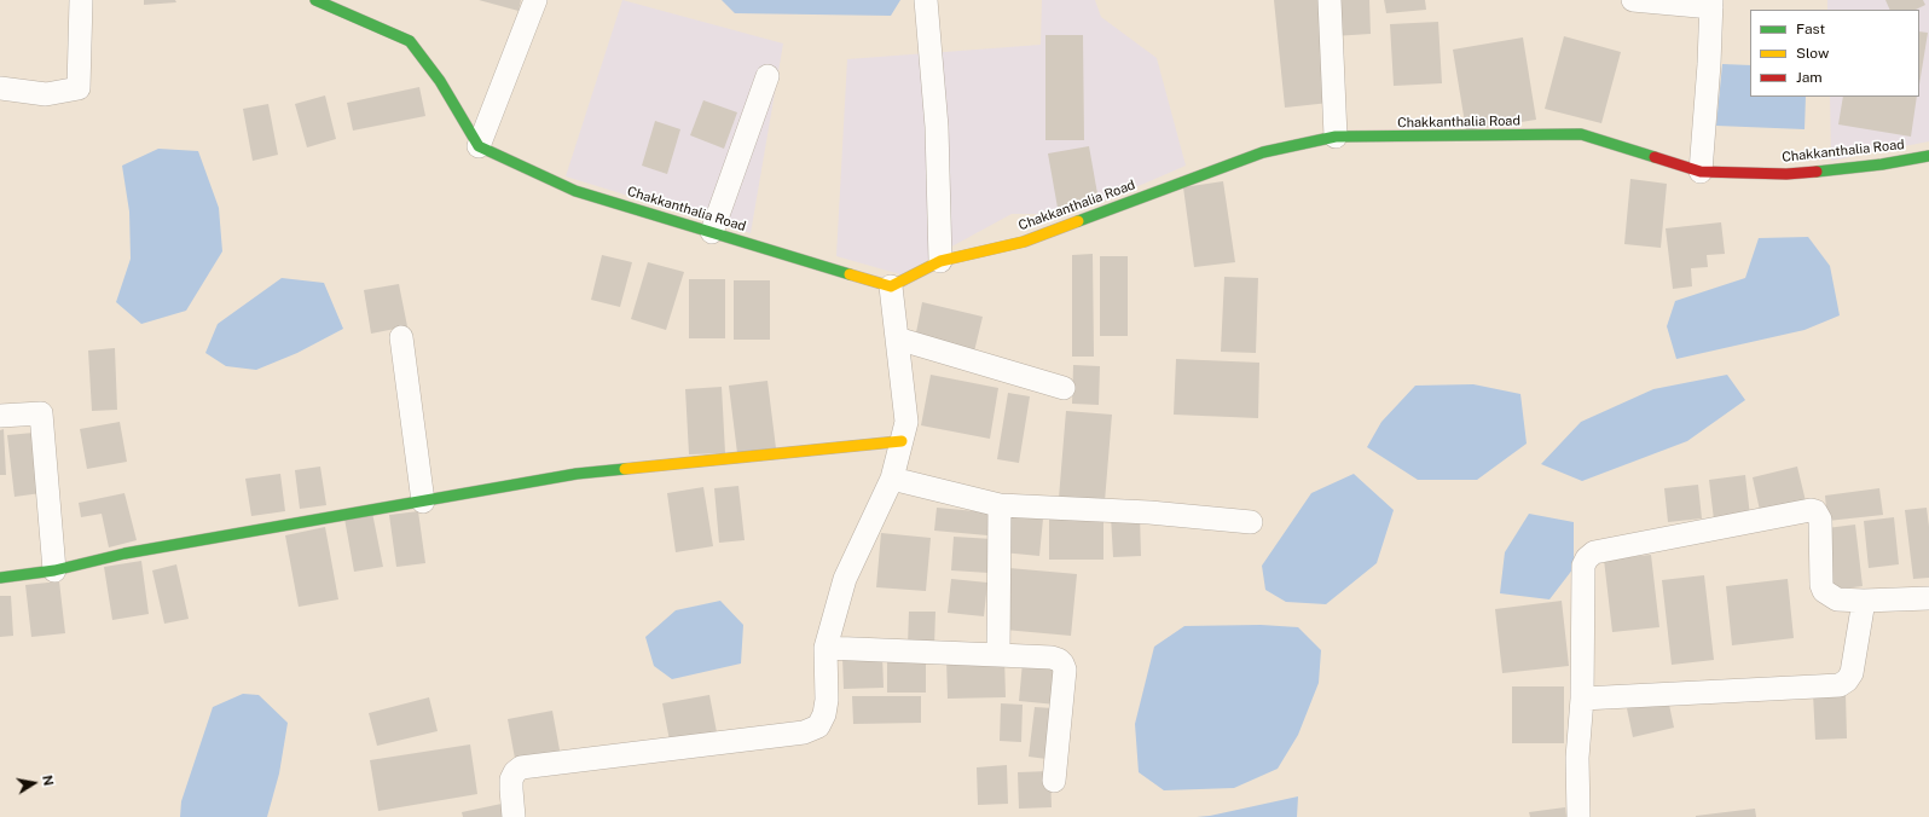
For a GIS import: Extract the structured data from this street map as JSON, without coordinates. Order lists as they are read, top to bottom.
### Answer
{
  "streets": {
    "street": ["Chakkanthalia Road"]
  },
  "legend": ["Fast", "Slow", "Jam"],
  "north": "right"
}
